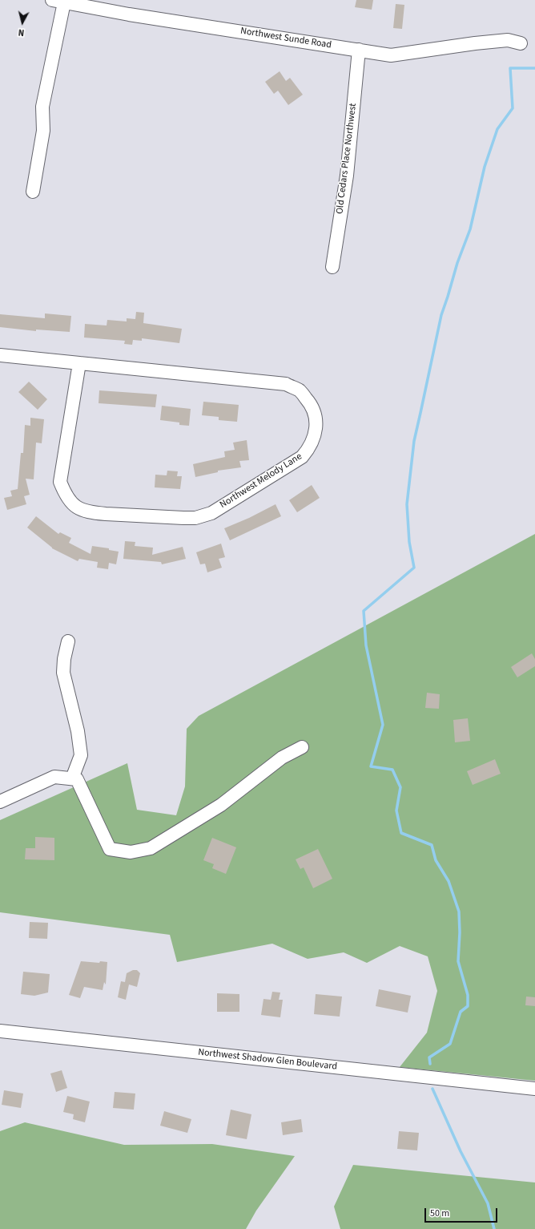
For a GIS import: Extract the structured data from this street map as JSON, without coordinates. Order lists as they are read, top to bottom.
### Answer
{
  "streets": {
    "street": [
      "Northwest Sunde Road",
      "Old Cedars Place Northwest",
      "Northwest Melody Lane",
      "Northwest Shadow Glen Boulevard"
    ]
  },
  "crossings": [
    ["Northwest Sunde Road", "Old Cedars Place Northwest"]
  ],
  "scale_bar": "50 m",
  "north": "bottom"
}
